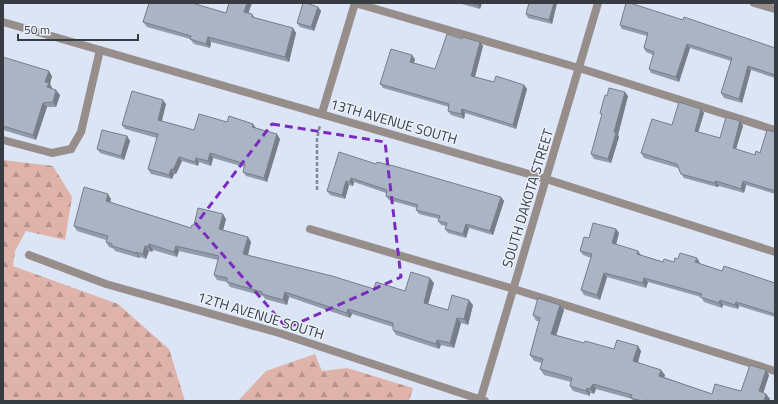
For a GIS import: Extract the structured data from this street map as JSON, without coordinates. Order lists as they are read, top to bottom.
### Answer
{
  "streets": {
    "street": ["13TH AVENUE SOUTH", "SOUTH DAKOTA STREET", "12TH AVENUE SOUTH"]
  },
  "crossings": [
    ["13TH AVENUE SOUTH", "SOUTH DAKOTA STREET"],
    ["SOUTH DAKOTA STREET", "12TH AVENUE SOUTH"]
  ],
  "scale_bar": "50 m"
}
